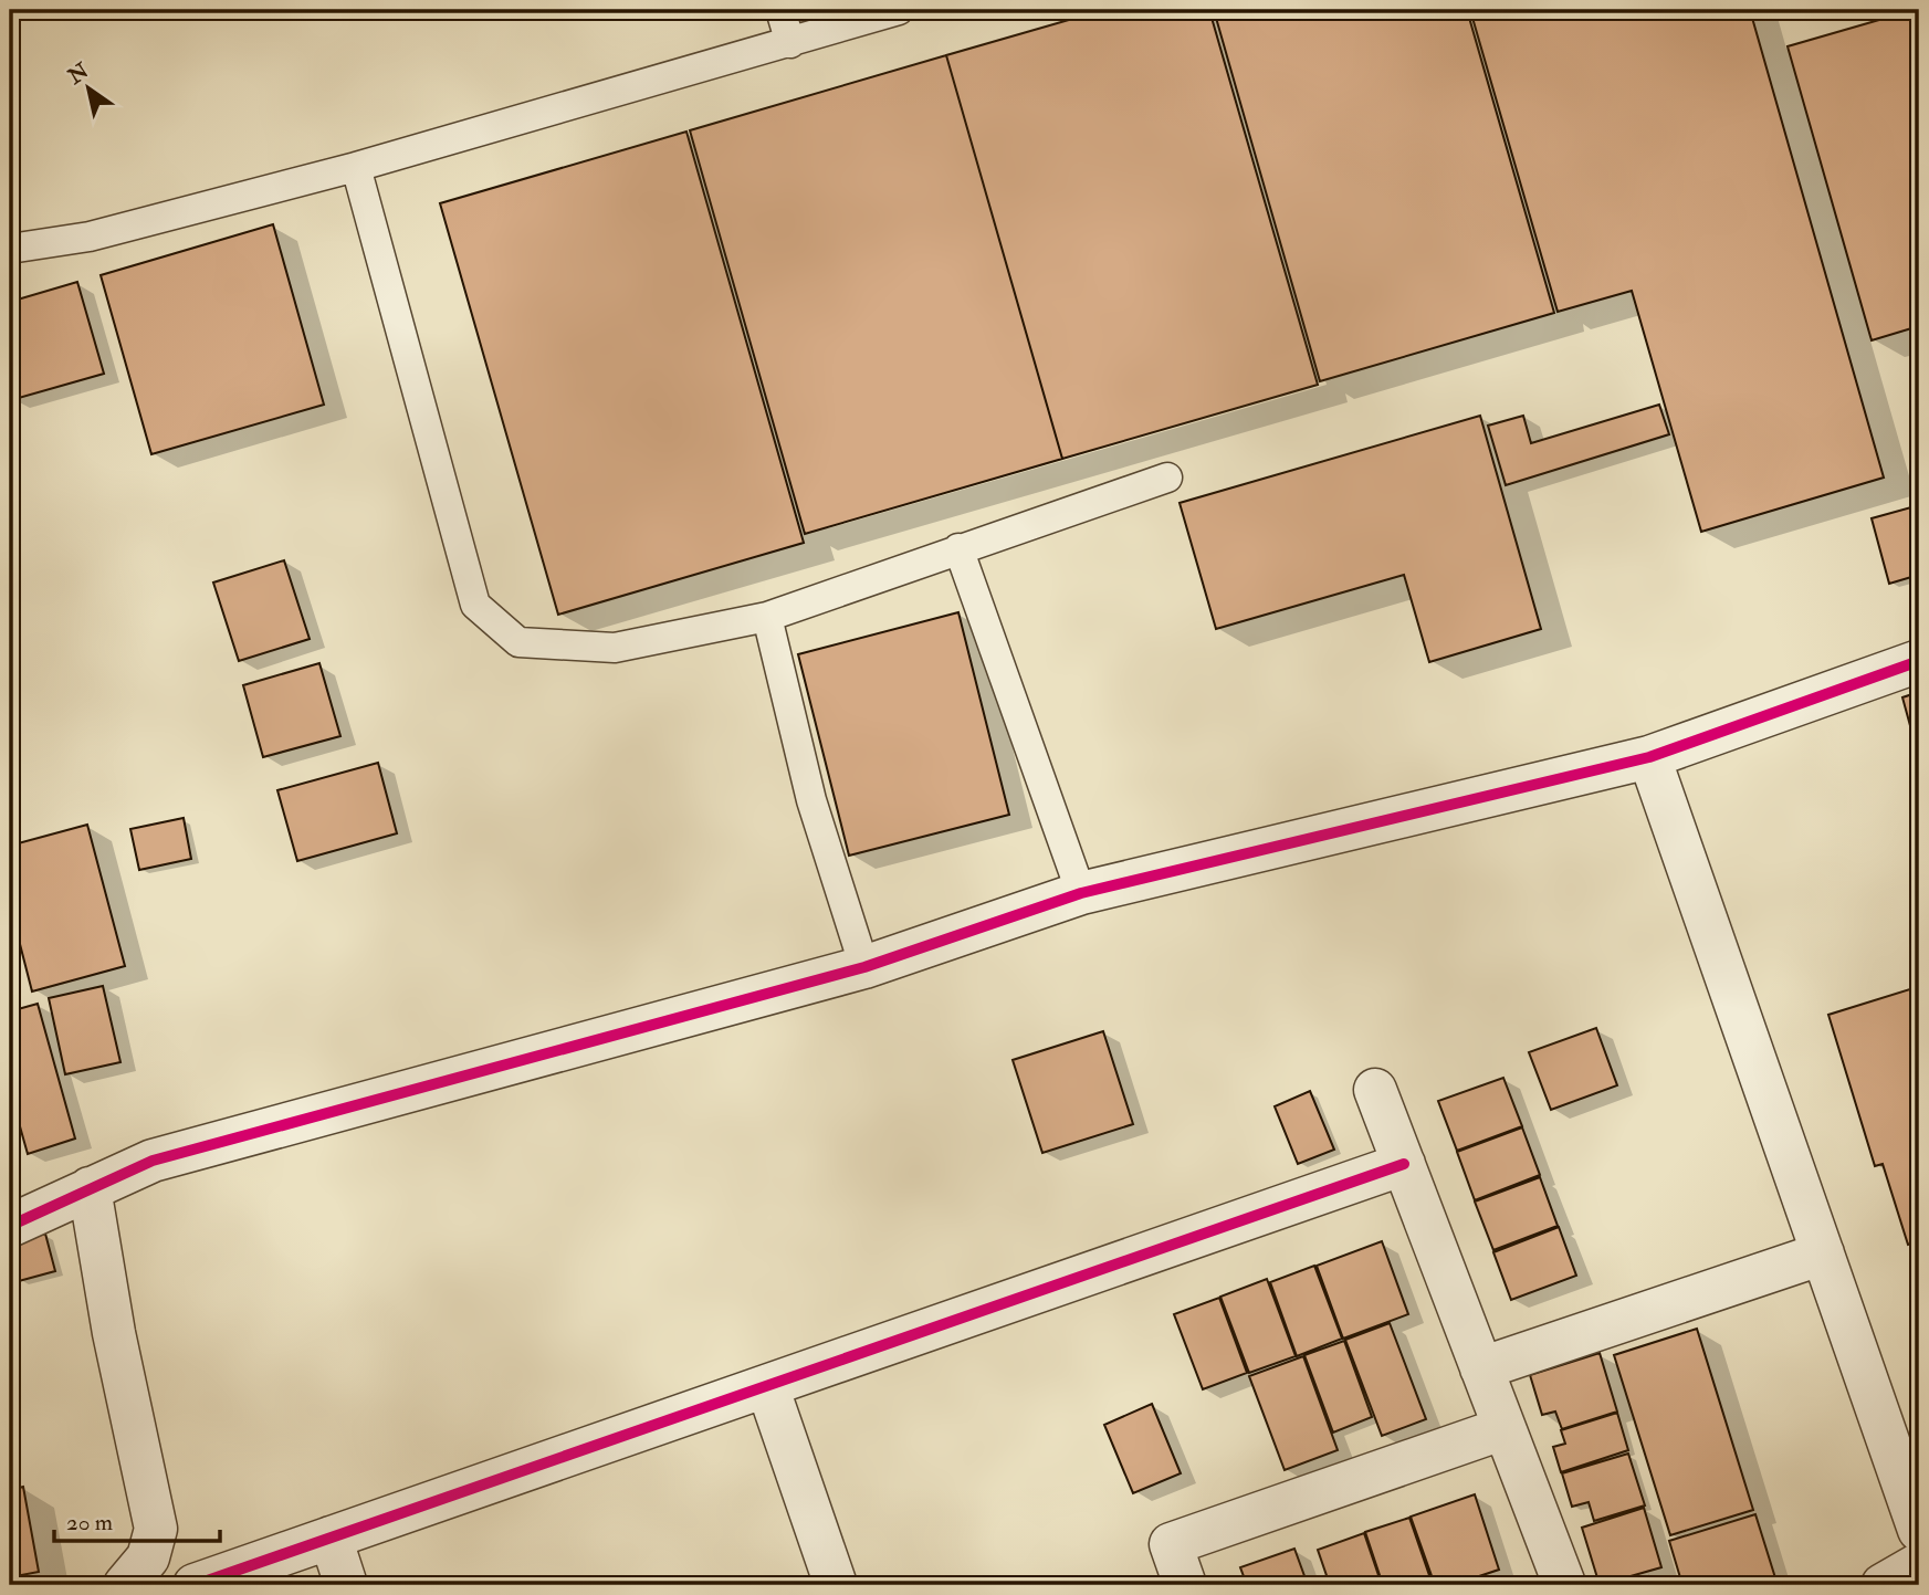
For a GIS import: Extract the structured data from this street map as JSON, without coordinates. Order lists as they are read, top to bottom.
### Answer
{
  "scale_bar": "20 m",
  "north": "top left"
}
